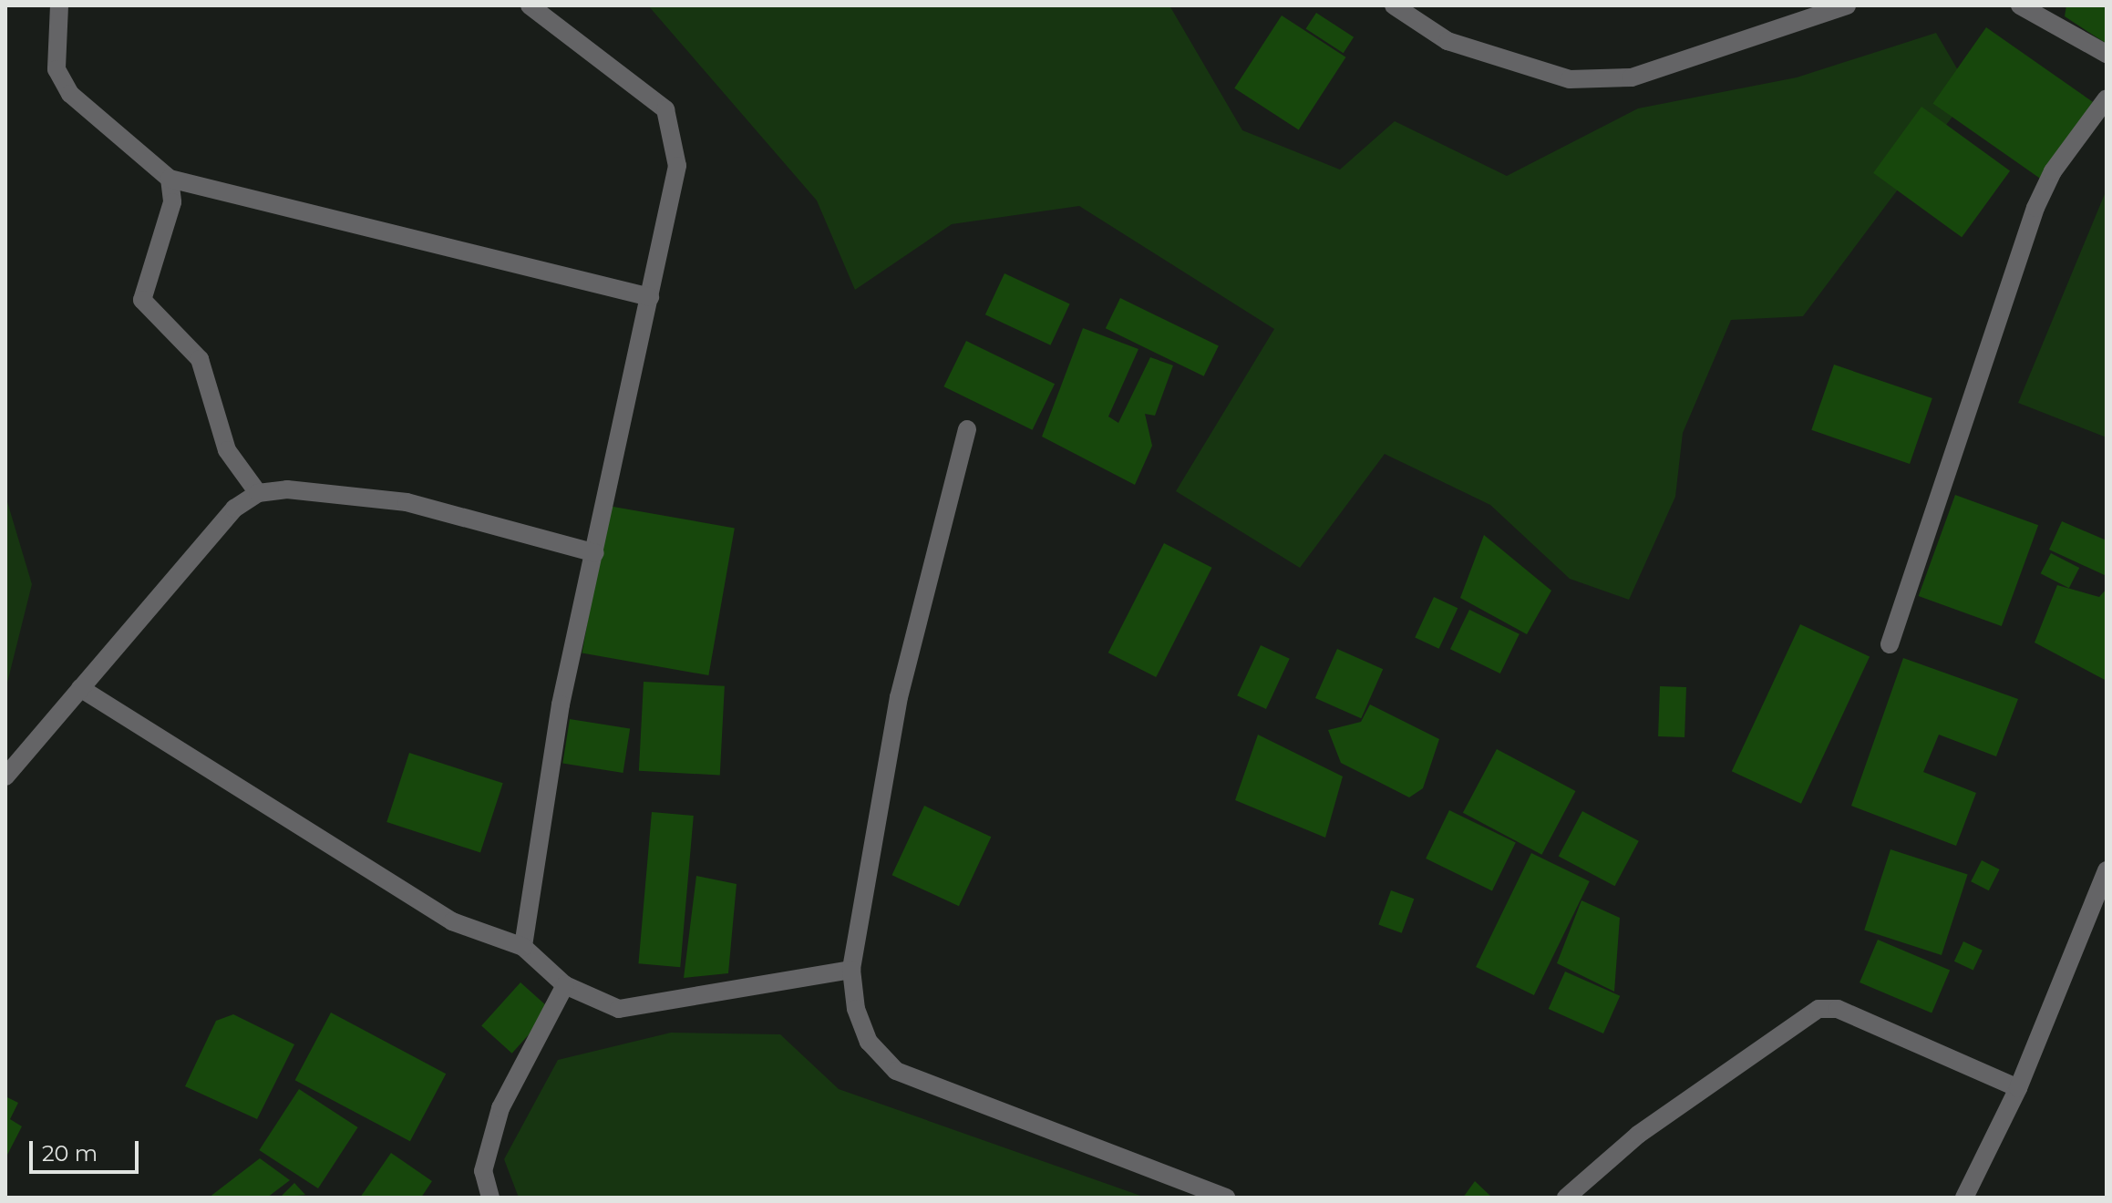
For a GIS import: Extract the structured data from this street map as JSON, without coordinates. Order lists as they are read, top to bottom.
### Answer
{
  "scale_bar": "20 m"
}
